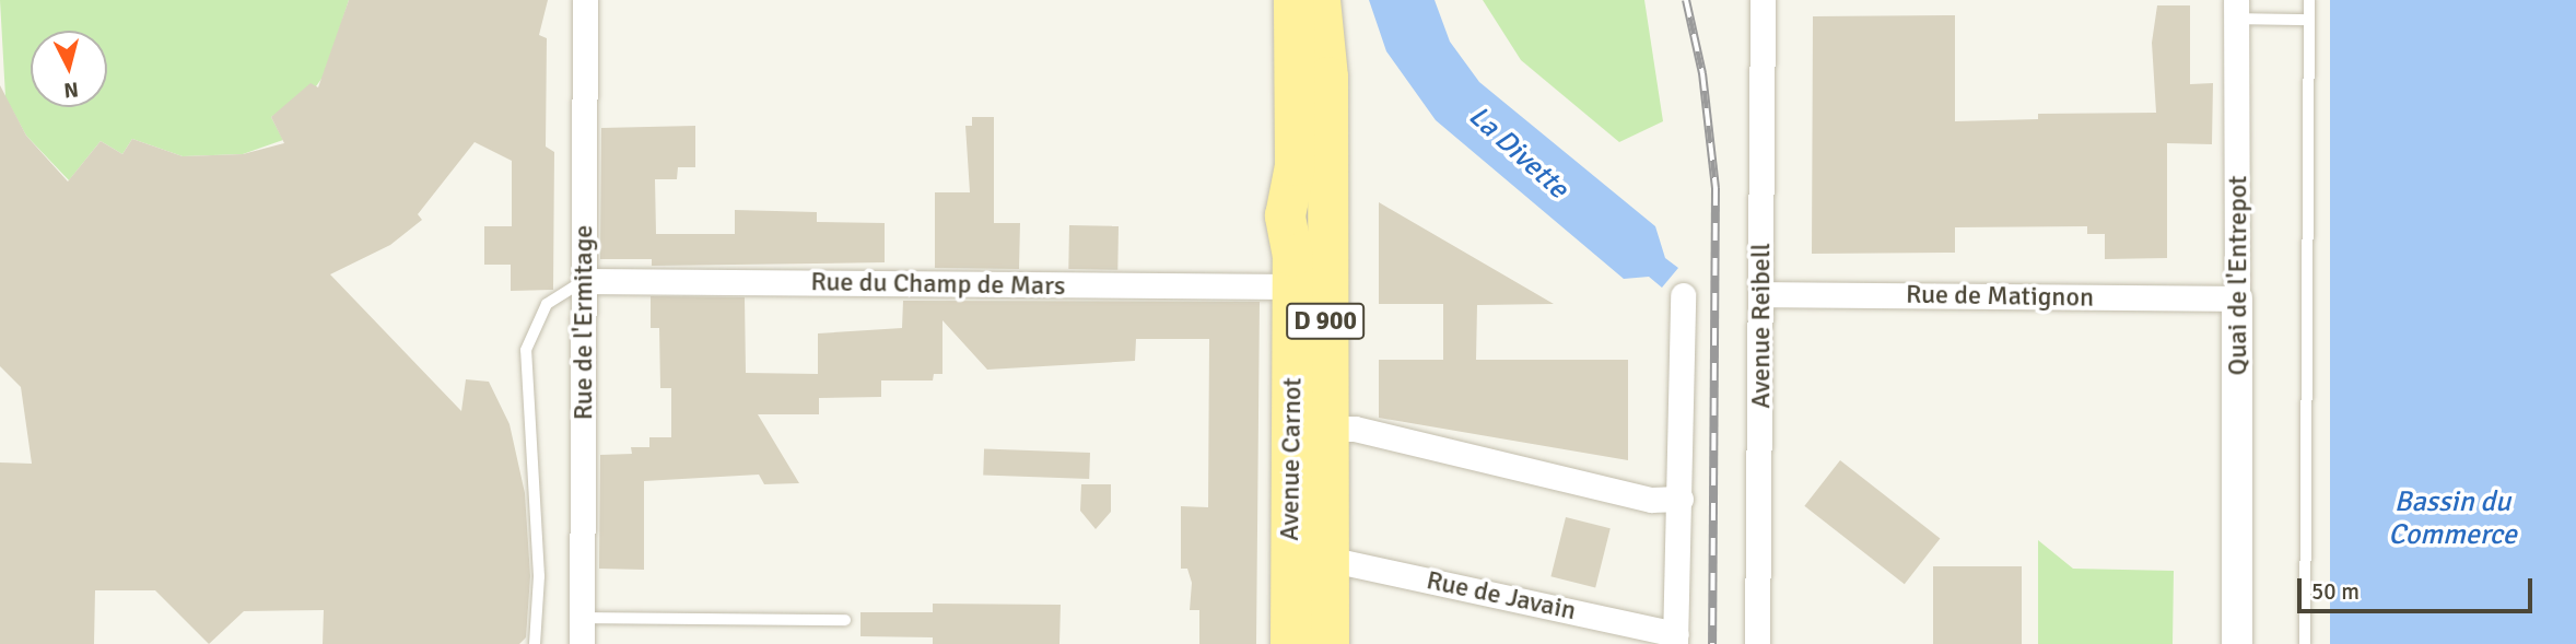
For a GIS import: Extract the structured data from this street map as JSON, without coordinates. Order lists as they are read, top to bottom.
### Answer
{
  "streets": {
    "main road": ["D 900", "Avenue Carnot"],
    "street": [
      "Quai de l'Entrepot",
      "Rue du Champ de Mars",
      "Rue de Matignon",
      "Rue de l'Ermitage",
      "Avenue Reibell",
      "Rue de Javain"
    ]
  },
  "crossings": [
    ["Quai de l'Entrepot", "Rue de Matignon"],
    ["Rue du Champ de Mars", "Rue de l'Ermitage"],
    ["Rue du Champ de Mars", "Avenue Carnot"],
    ["Rue de Matignon", "Avenue Reibell"],
    ["Avenue Carnot", "Rue de Javain"]
  ],
  "water": ["La Divette", "Bassin du Commerce"],
  "scale_bar": "50 m",
  "north": "bottom"
}
